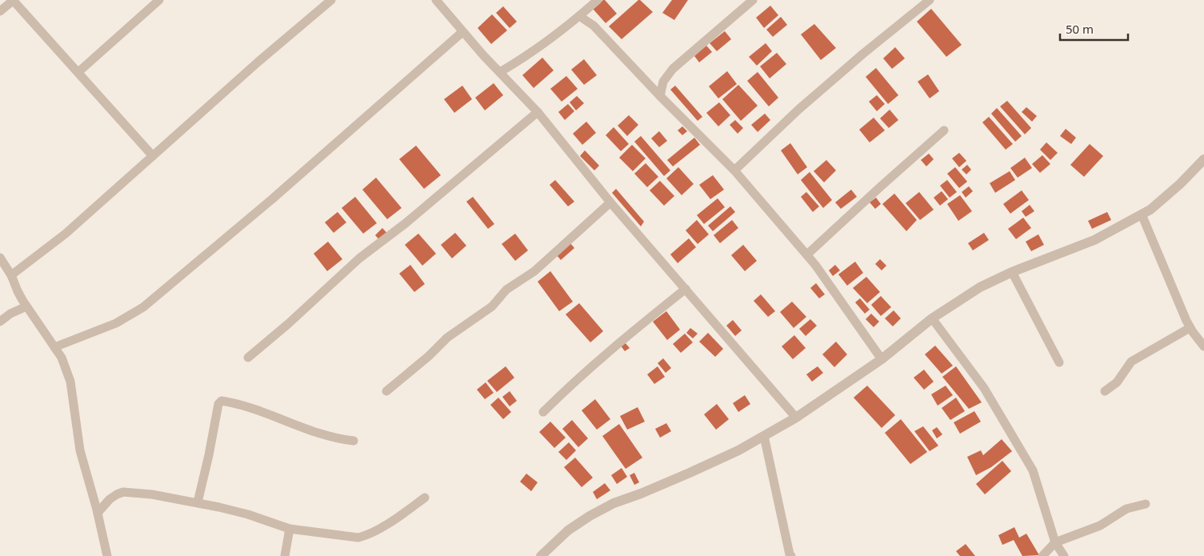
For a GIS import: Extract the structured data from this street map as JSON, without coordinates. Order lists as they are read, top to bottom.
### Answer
{
  "scale_bar": "50 m"
}
